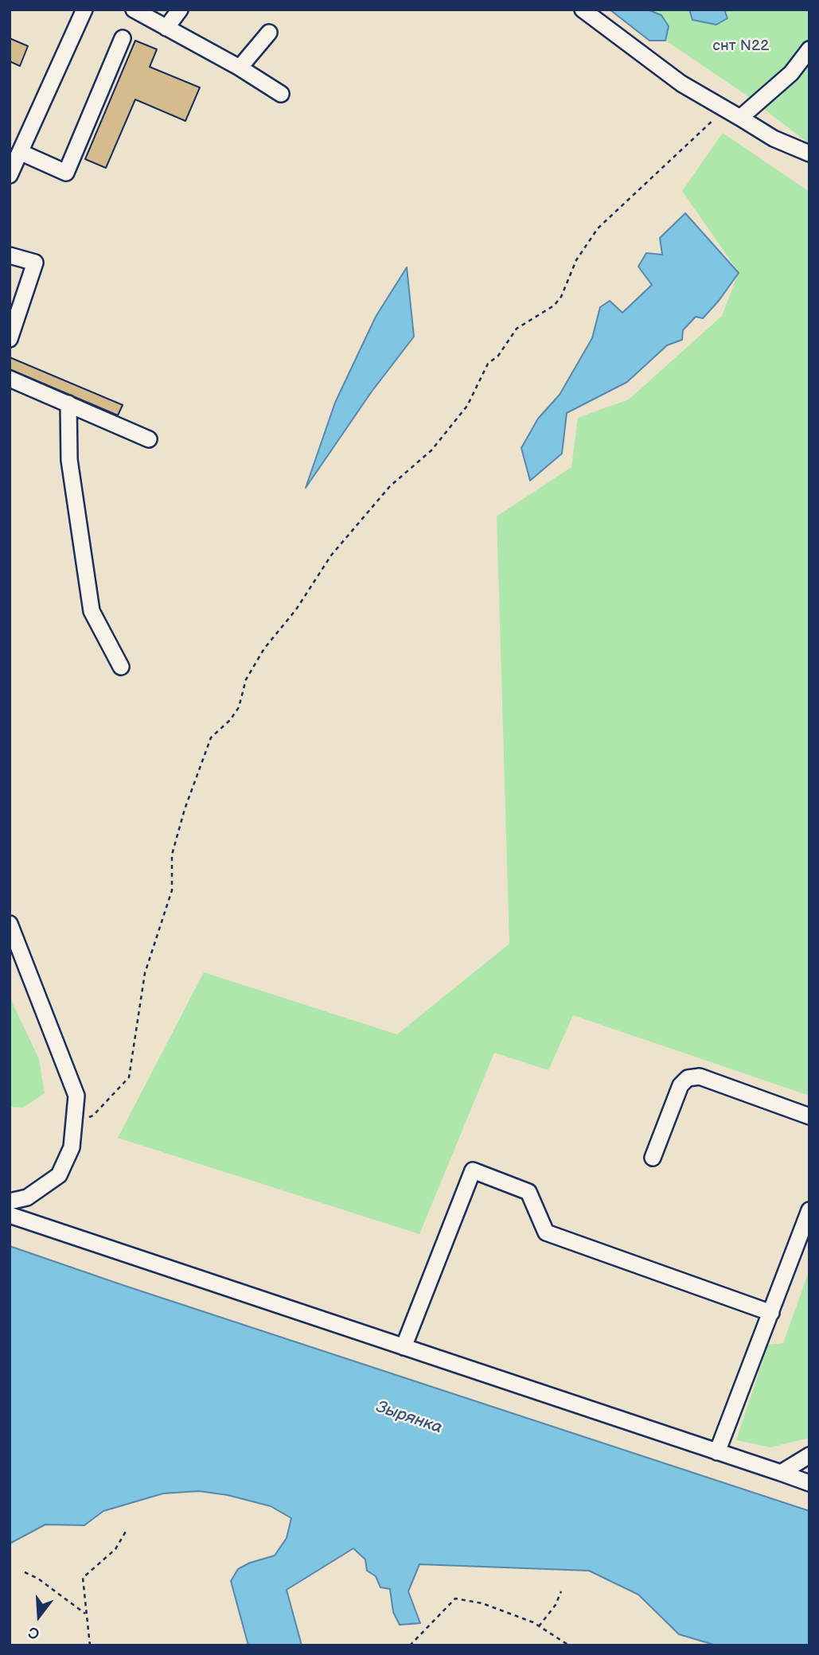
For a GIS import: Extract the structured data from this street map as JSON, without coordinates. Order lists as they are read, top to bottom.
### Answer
{
  "water": ["Зырянка"],
  "parks": ["снт N22"],
  "north": "bottom"
}
